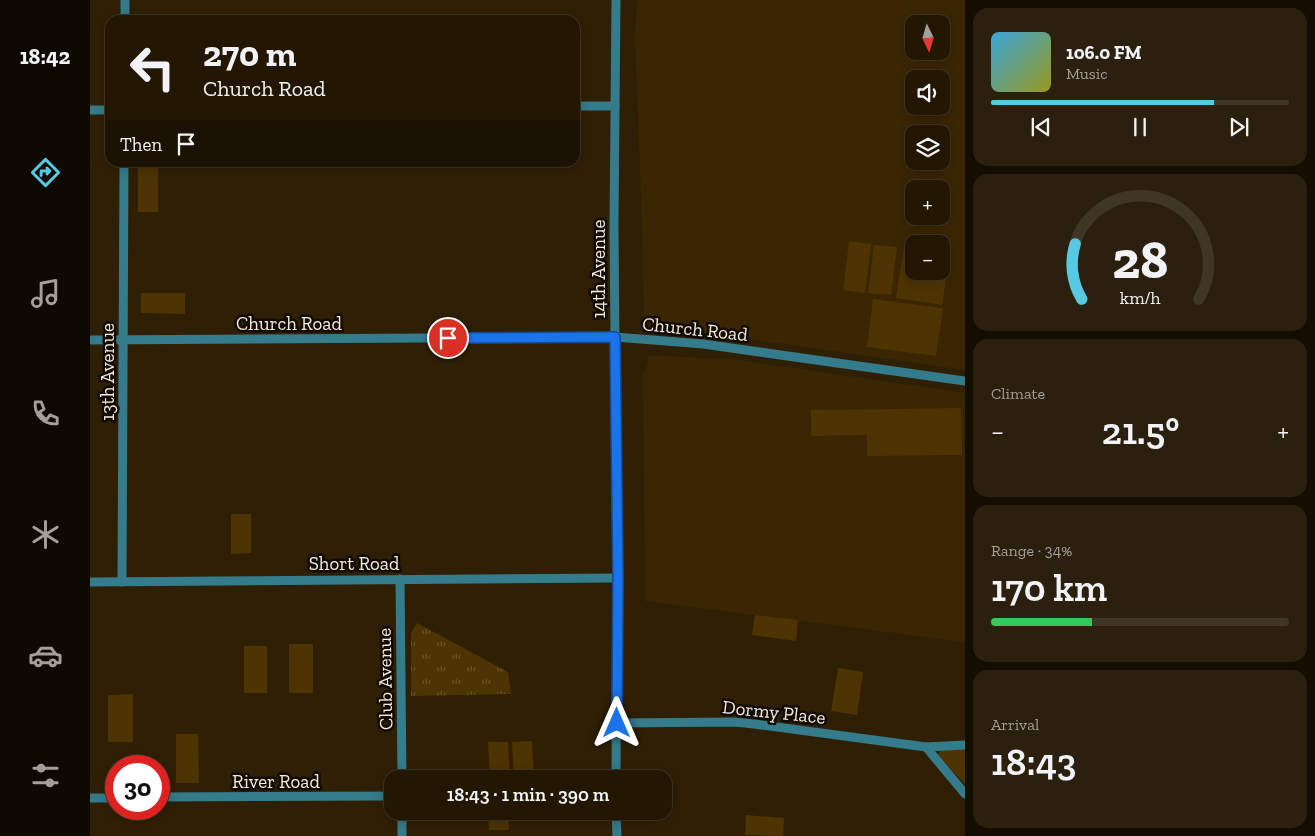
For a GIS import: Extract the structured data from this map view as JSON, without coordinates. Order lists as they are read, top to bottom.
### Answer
{
  "streets": {
    "street": [
      "14th Avenue",
      "Church Road",
      "13th Avenue",
      "Short Road",
      "Club Avenue",
      "Dormy Place",
      "River Road"
    ]
  },
  "crossings": [
    ["14th Avenue", "Church Road"],
    ["14th Avenue", "Short Road"],
    ["14th Avenue", "Dormy Place"],
    ["Church Road", "13th Avenue"],
    ["13th Avenue", "Short Road"],
    ["Short Road", "Club Avenue"]
  ],
  "north": "bottom",
  "page": {
    "tabs": "18:42",
    "map_buttons": ["+", "−"],
    "turn": ["270 m", "Church Road"],
    "song": ["106.0 FM", "Music"],
    "then": "Then",
    "tile": [
      "Climate",
      ["Range · 34%", "170 km"],
      ["Arrival", "18:43"]
    ],
    "heat": ["−", "21.5°", "+"],
    "limit": "30",
    "trip": "18:43 · 1 min · 390 m",
    "gauge": ["28", "km/h"]
  }
}
